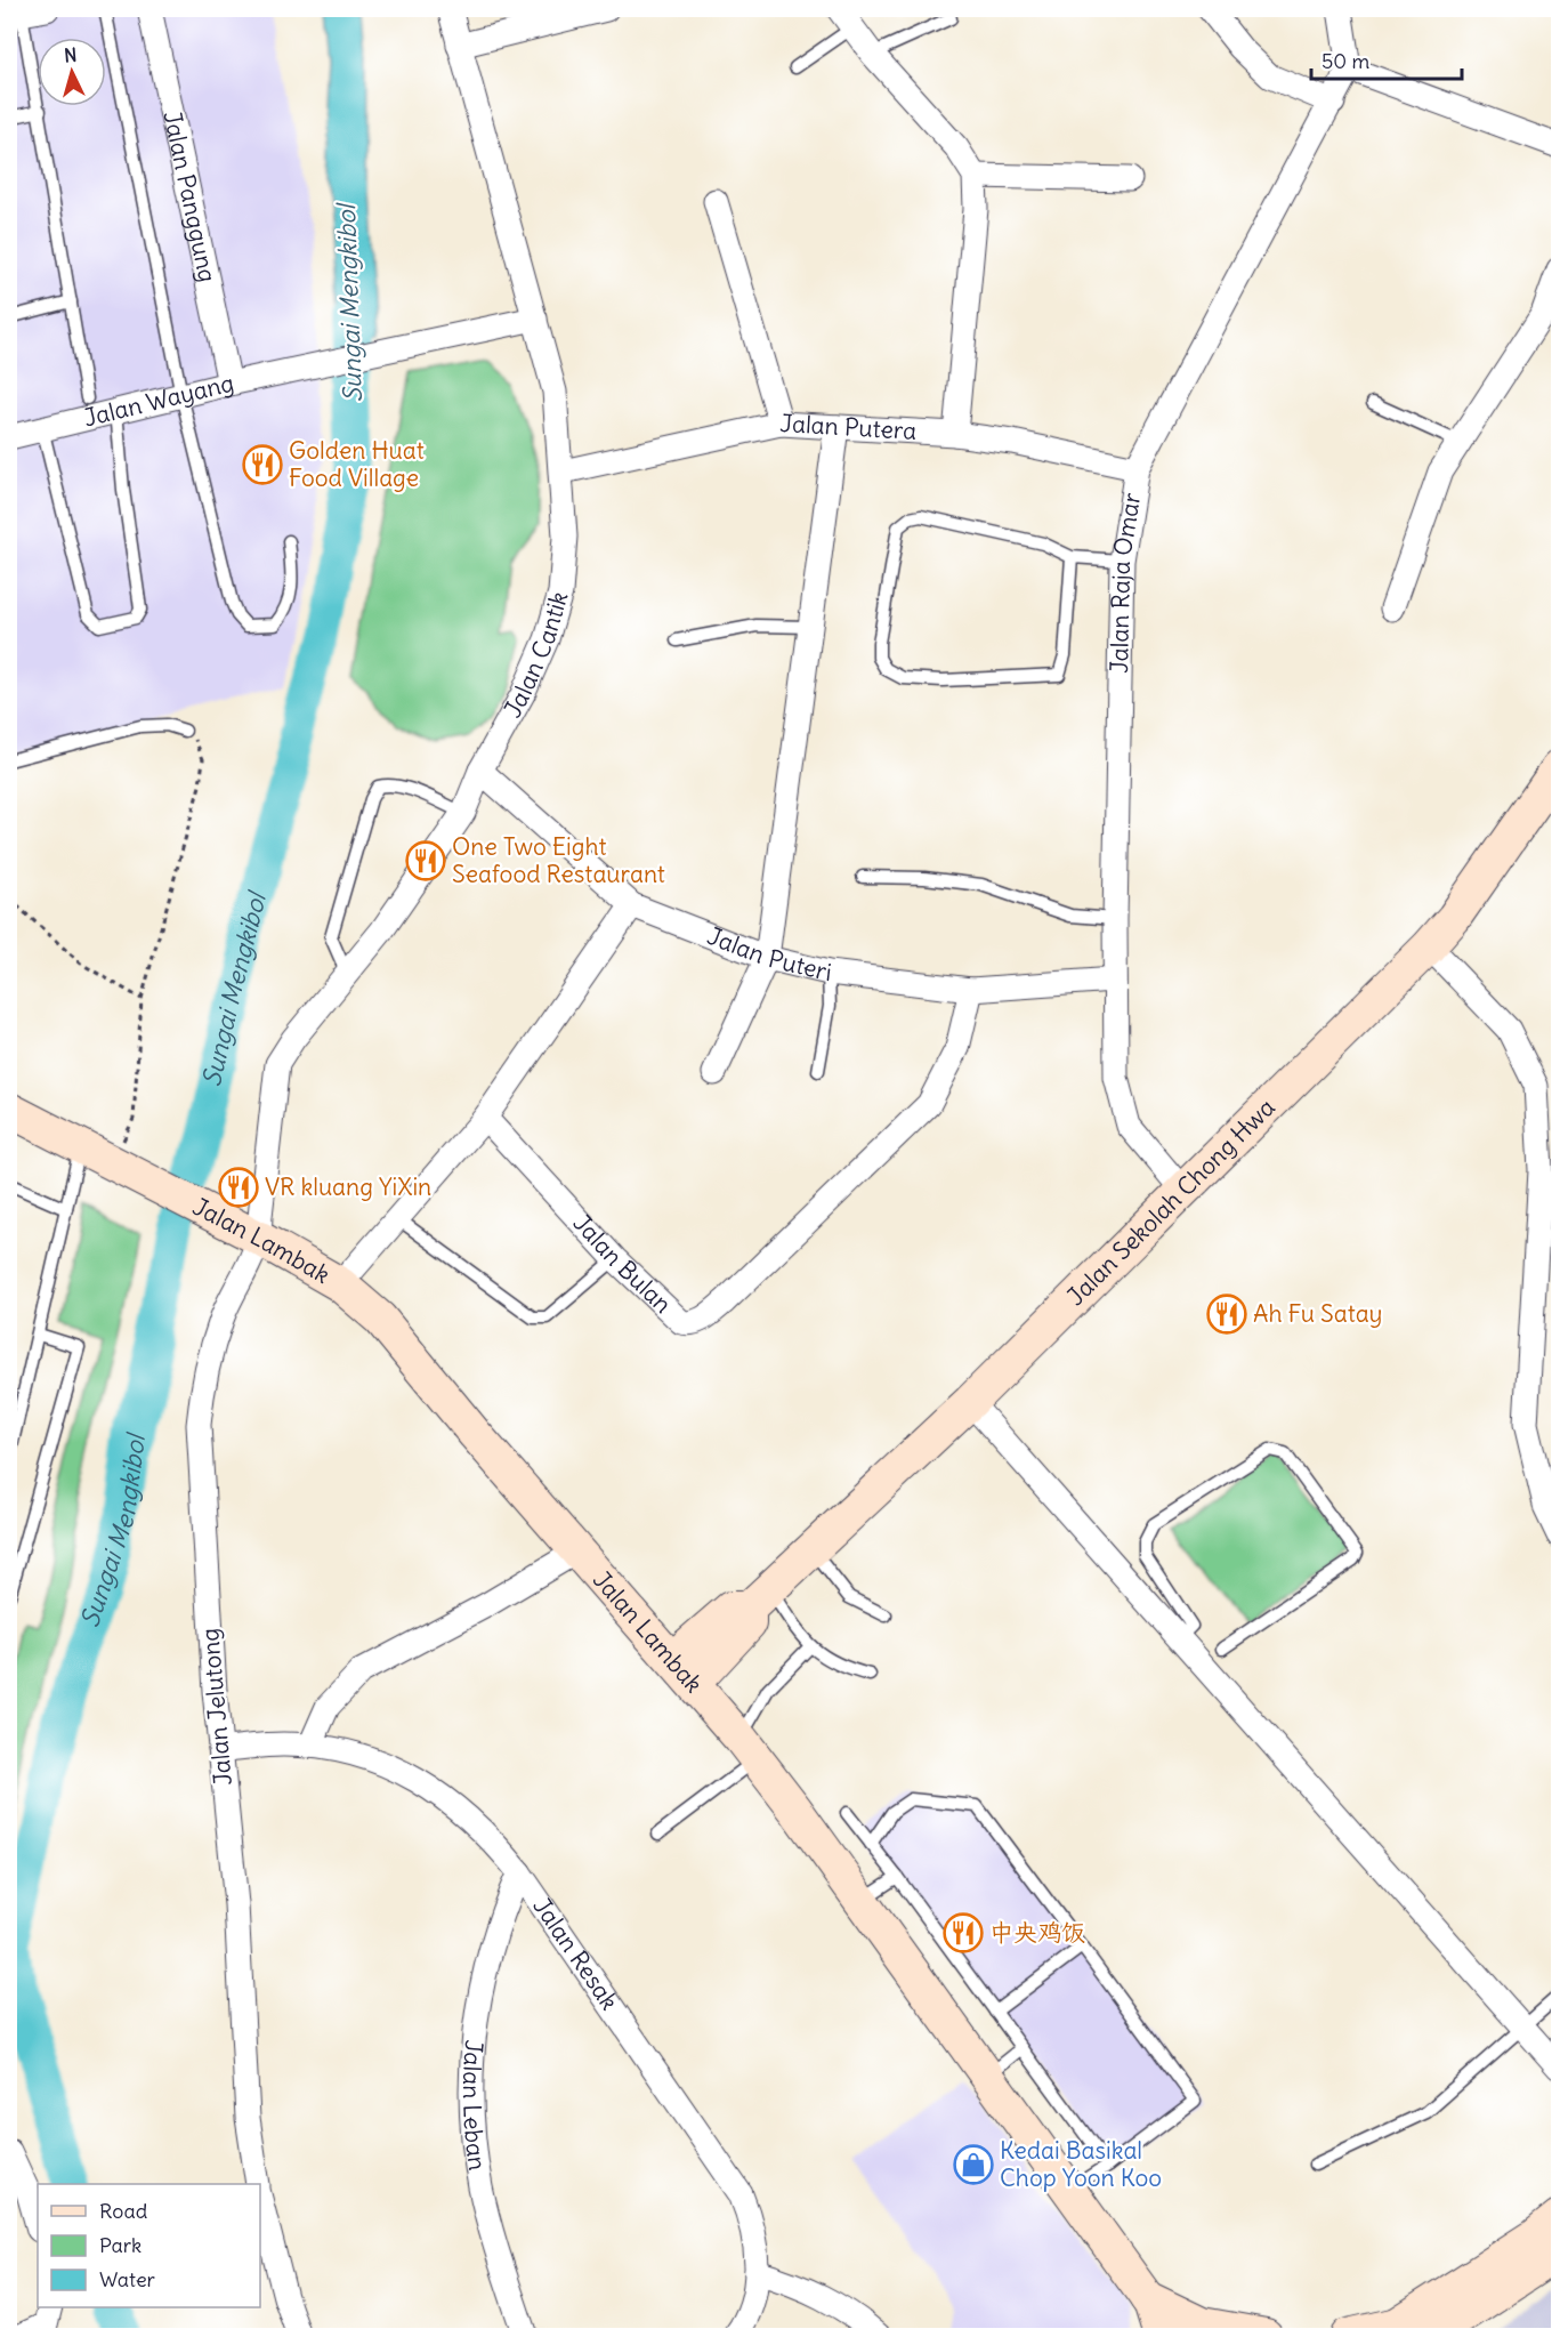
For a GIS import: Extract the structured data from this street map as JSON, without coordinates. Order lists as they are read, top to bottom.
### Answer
{
  "streets": {
    "street": [
      "Jalan Panggung",
      "Jalan Wayang",
      "Jalan Putera",
      "Jalan Raja Omar",
      "Jalan Cantik",
      "Jalan Puteri",
      "Jalan Sekolah Chong Hwa",
      "Jalan Lambak",
      "Jalan Bulan",
      "Jalan Jelutong",
      "Jalan Resak",
      "Jalan Leban"
    ]
  },
  "crossings": [
    ["Jalan Panggung", "Jalan Wayang"],
    ["Jalan Wayang", "Jalan Cantik"],
    ["Jalan Putera", "Jalan Raja Omar"],
    ["Jalan Putera", "Jalan Cantik"],
    ["Jalan Raja Omar", "Jalan Puteri"],
    ["Jalan Raja Omar", "Jalan Sekolah Chong Hwa"],
    ["Jalan Cantik", "Jalan Puteri"],
    ["Jalan Cantik", "Jalan Lambak"],
    ["Jalan Cantik", "Jalan Jelutong"],
    ["Jalan Puteri", "Jalan Bulan"],
    ["Jalan Sekolah Chong Hwa", "Jalan Lambak"],
    ["Jalan Lambak", "Jalan Jelutong"],
    ["Jalan Jelutong", "Jalan Resak"],
    ["Jalan Resak", "Jalan Leban"]
  ],
  "water": ["Sungai Mengkibol"],
  "places": {
    "restaurant": [
      "Golden Huat Food Village",
      "One Two Eight Seafood Restaurant",
      "VR kluang YiXin",
      "Ah Fu Satay",
      "中央鸡饭"
    ],
    "shop": ["Kedai Basikal Chop Yoon Koo"]
  },
  "legend": ["Road", "Park", "Water"],
  "scale_bar": "50 m",
  "north": "top"
}
